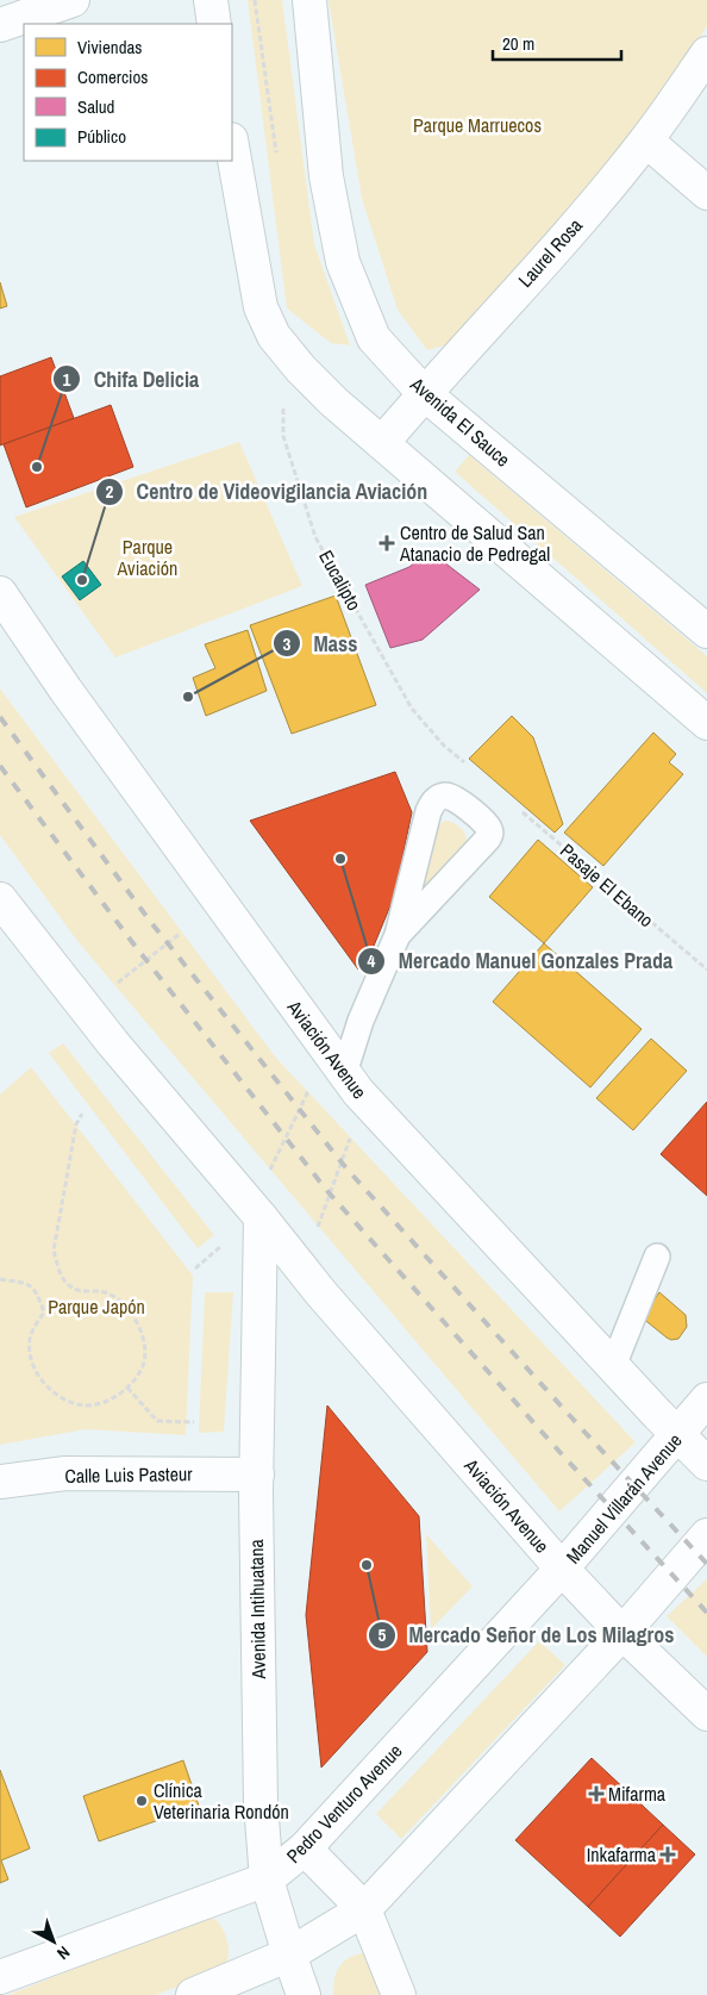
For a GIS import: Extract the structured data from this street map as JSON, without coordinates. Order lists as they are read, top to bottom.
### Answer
{
  "streets": {
    "main road": [
      "Laurel Rosa",
      "Avenida El Sauce",
      "Aviación Avenue",
      "Calle Luis Pasteur",
      "Manuel Villarán Avenue",
      "Avenida Intihuatana",
      "Pedro Venturo Avenue"
    ],
    "path": ["Eucalipto", "Pasaje El Ebano"]
  },
  "crossings": [
    ["Laurel Rosa", "Avenida El Sauce"],
    ["Aviación Avenue", "Manuel Villarán Avenue"],
    ["Aviación Avenue", "Avenida Intihuatana"],
    ["Aviación Avenue", "Pedro Venturo Avenue"],
    ["Calle Luis Pasteur", "Avenida Intihuatana"],
    ["Manuel Villarán Avenue", "Pedro Venturo Avenue"],
    ["Avenida Intihuatana", "Pedro Venturo Avenue"]
  ],
  "parks": ["Parque Marruecos", "Parque Aviación", "Parque Japón"],
  "places": {
    "other": [
      "Chifa Delicia",
      "Centro de Videovigilancia Aviación",
      "Mass",
      "Mercado Manuel Gonzales Prada",
      "Mercado Señor de Los Milagros",
      "Clínica Veterinaria Rondón"
    ],
    "health": ["Centro de Salud San Atanacio de Pedregal", "Mifarma", "Inkafarma"]
  },
  "legend": [
    "Viviendas",
    "Comercios",
    "Salud",
    "Público"
  ],
  "scale_bar": "20 m",
  "north": "bottom right"
}
